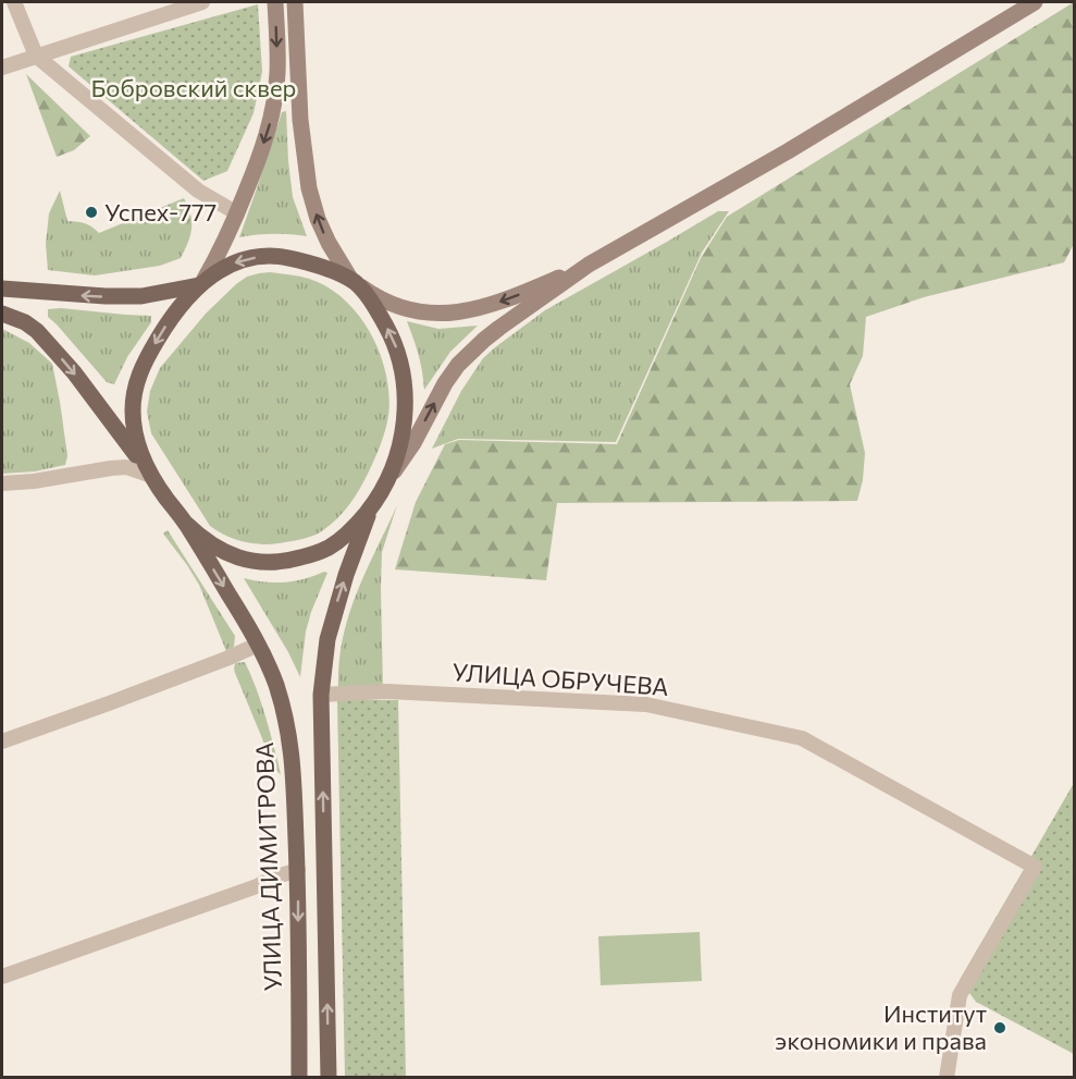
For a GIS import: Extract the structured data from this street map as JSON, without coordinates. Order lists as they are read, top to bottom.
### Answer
{
  "streets": {
    "main road": ["УЛИЦА ДИМИТРОВА"],
    "street": ["УЛИЦА ОБРУЧЕВА"]
  },
  "crossings": [
    ["УЛИЦА ОБРУЧЕВА", "УЛИЦА ДИМИТРОВА"]
  ],
  "parks": ["Бобровский сквер"],
  "places": ["Успех-777", "Институт экономики и права"]
}
